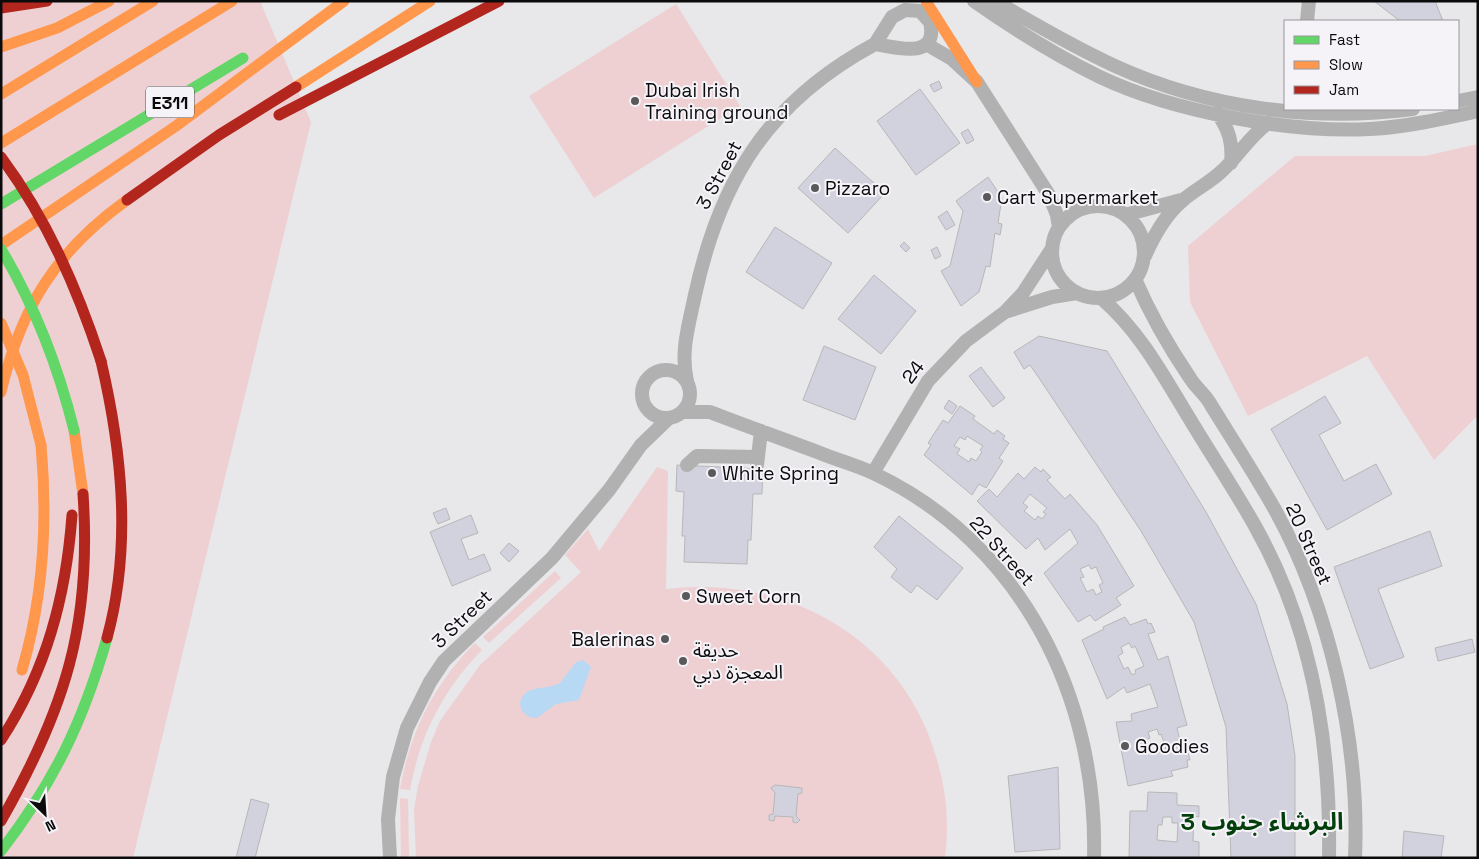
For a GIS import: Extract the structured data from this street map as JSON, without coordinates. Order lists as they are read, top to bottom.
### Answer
{
  "streets": {
    "main road": ["E311"],
    "street": [
      "3 Street",
      "24",
      "20 Street",
      "22 Street"
    ]
  },
  "crossings": [
    ["3 Street", "22 Street"],
    ["24", "20 Street"],
    ["24", "22 Street"]
  ],
  "districts": ["البرشاء جنوب 3"],
  "places": [
    "Dubai Irish Training ground",
    "Pizzaro",
    "Cart Supermarket",
    "White Spring",
    "Sweet Corn",
    "Balerinas",
    "حديقة المعجزة دبي",
    "Goodies"
  ],
  "legend": ["Fast", "Slow", "Jam"],
  "north": "bottom right"
}
